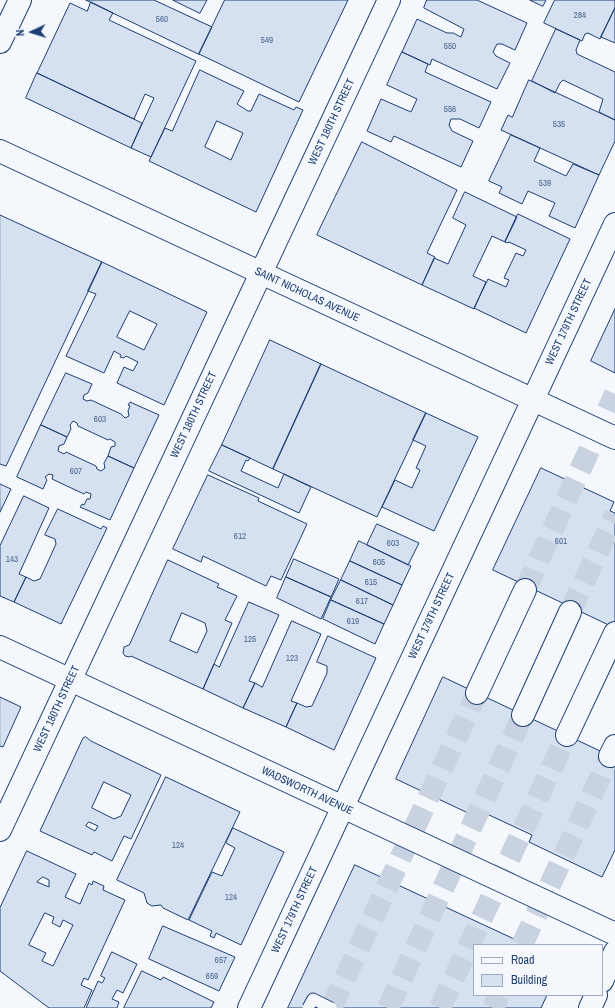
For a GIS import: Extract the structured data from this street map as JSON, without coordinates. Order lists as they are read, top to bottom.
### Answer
{
  "streets": {
    "main road": [
      "WEST 180TH STREET",
      "SAINT NICHOLAS AVENUE",
      "WEST 179TH STREET",
      "WADSWORTH AVENUE"
    ]
  },
  "crossings": [
    ["WEST 180TH STREET", "SAINT NICHOLAS AVENUE"],
    ["WEST 180TH STREET", "WADSWORTH AVENUE"],
    ["SAINT NICHOLAS AVENUE", "WEST 179TH STREET"],
    ["WEST 179TH STREET", "WADSWORTH AVENUE"]
  ],
  "house_numbers": [
    "284",
    "560",
    "549",
    "550",
    "556",
    "535",
    "539",
    "603",
    "607",
    "612",
    "601",
    "603",
    "143",
    "605",
    "615",
    "617",
    "619",
    "125",
    "123",
    "124",
    "124",
    "657",
    "659"
  ],
  "legend": ["Road", "Building"],
  "north": "left"
}
